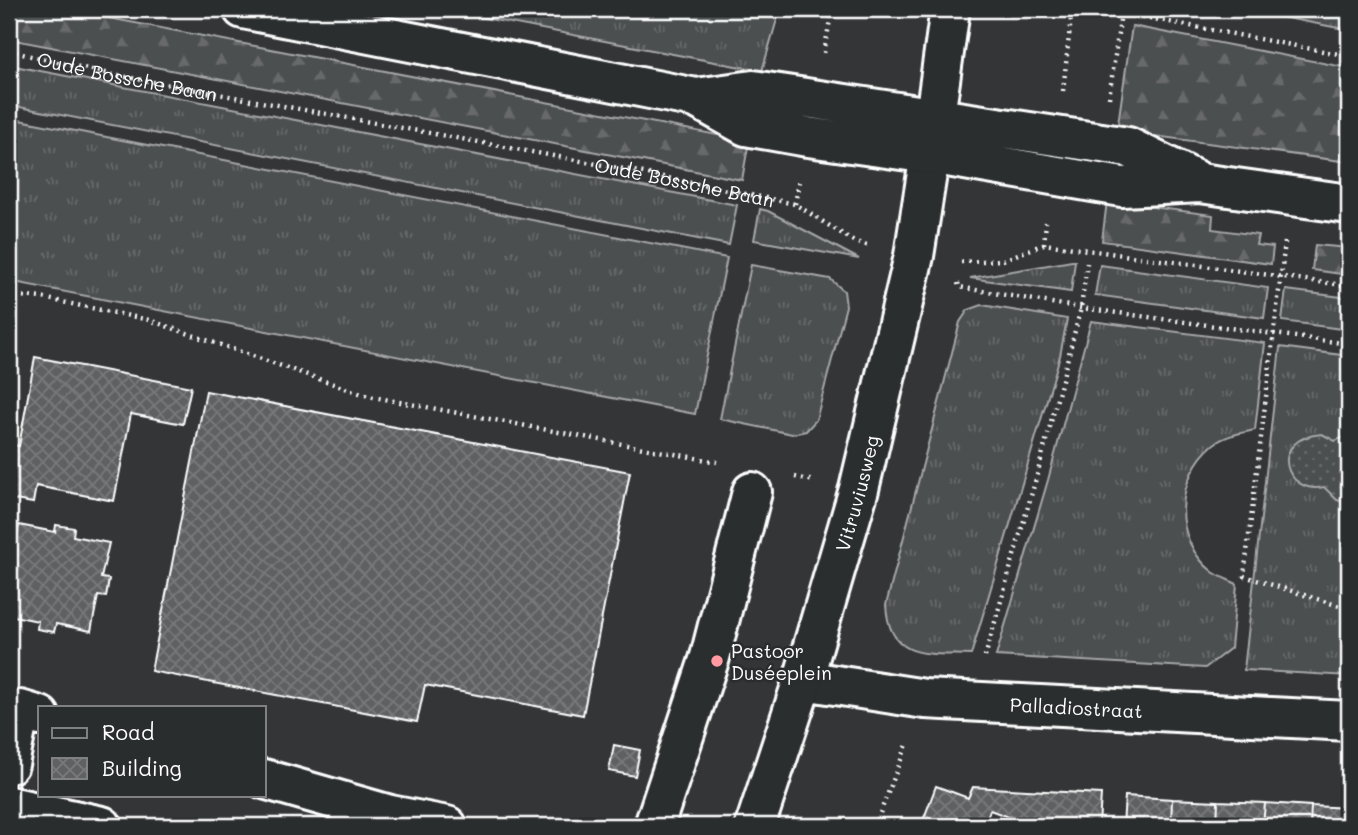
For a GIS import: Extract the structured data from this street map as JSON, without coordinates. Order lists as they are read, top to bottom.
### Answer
{
  "streets": {
    "street": ["Vitruviusweg", "Palladiostraat"],
    "path": ["Oude Bossche Baan"]
  },
  "crossings": [
    ["Oude Bossche Baan", "Vitruviusweg"],
    ["Vitruviusweg", "Palladiostraat"]
  ],
  "places": ["Pastoor Duséeplein"],
  "legend": ["Road", "Building"]
}
